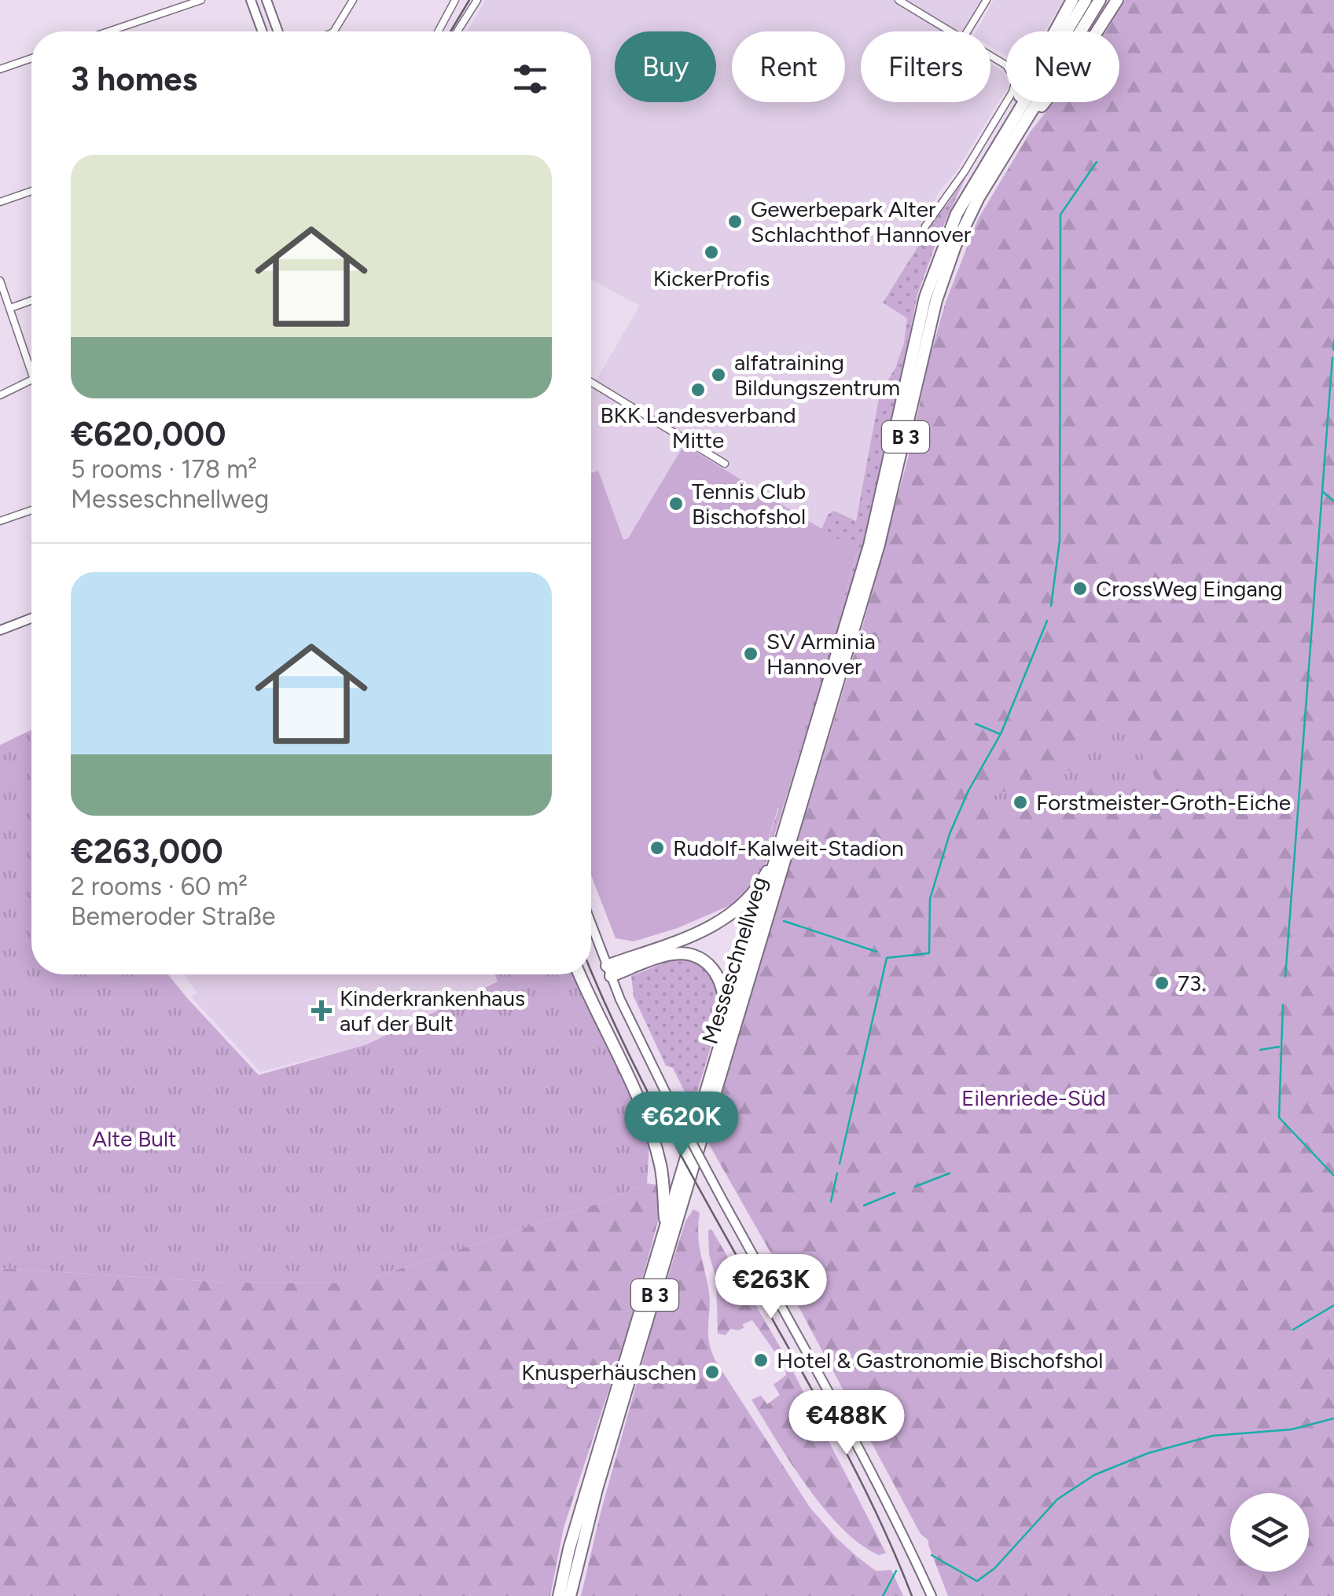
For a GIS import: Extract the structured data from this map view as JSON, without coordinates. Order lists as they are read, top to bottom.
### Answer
{
  "streets": {
    "highway": ["B 3", "Messeschnellweg"]
  },
  "parks": ["Eilenriede-Süd", "Alte Bult"],
  "places": {
    "other": [
      "Gewerbepark Alter Schlachthof Hannover",
      "KickerProfis",
      "alfatraining Bildungszentrum",
      "BKK Landesverband Mitte",
      "Tennis Club Bischofshol",
      "CrossWeg Eingang",
      "SV Arminia Hannover",
      "Forstmeister-Groth-Eiche",
      "Rudolf-Kalweit-Stadion",
      "73.",
      "Hotel & Gastronomie Bischofshol",
      "Knusperhäuschen"
    ],
    "health": ["Kinderkrankenhaus auf der Bult"]
  },
  "page": {
    "chip": [
      "Buy",
      "Rent",
      "Filters",
      "New"
    ],
    "heading": "3 homes",
    "list": [
      {
        "name": "€620,000",
        "note": "5 rooms · 178 m² · Messeschnellweg"
      },
      {
        "name": "€263,000",
        "note": "2 rooms · 60 m² · Bemeroder Straße"
      }
    ],
    "price": ["€620K", "€263K", "€488K"]
  }
}
